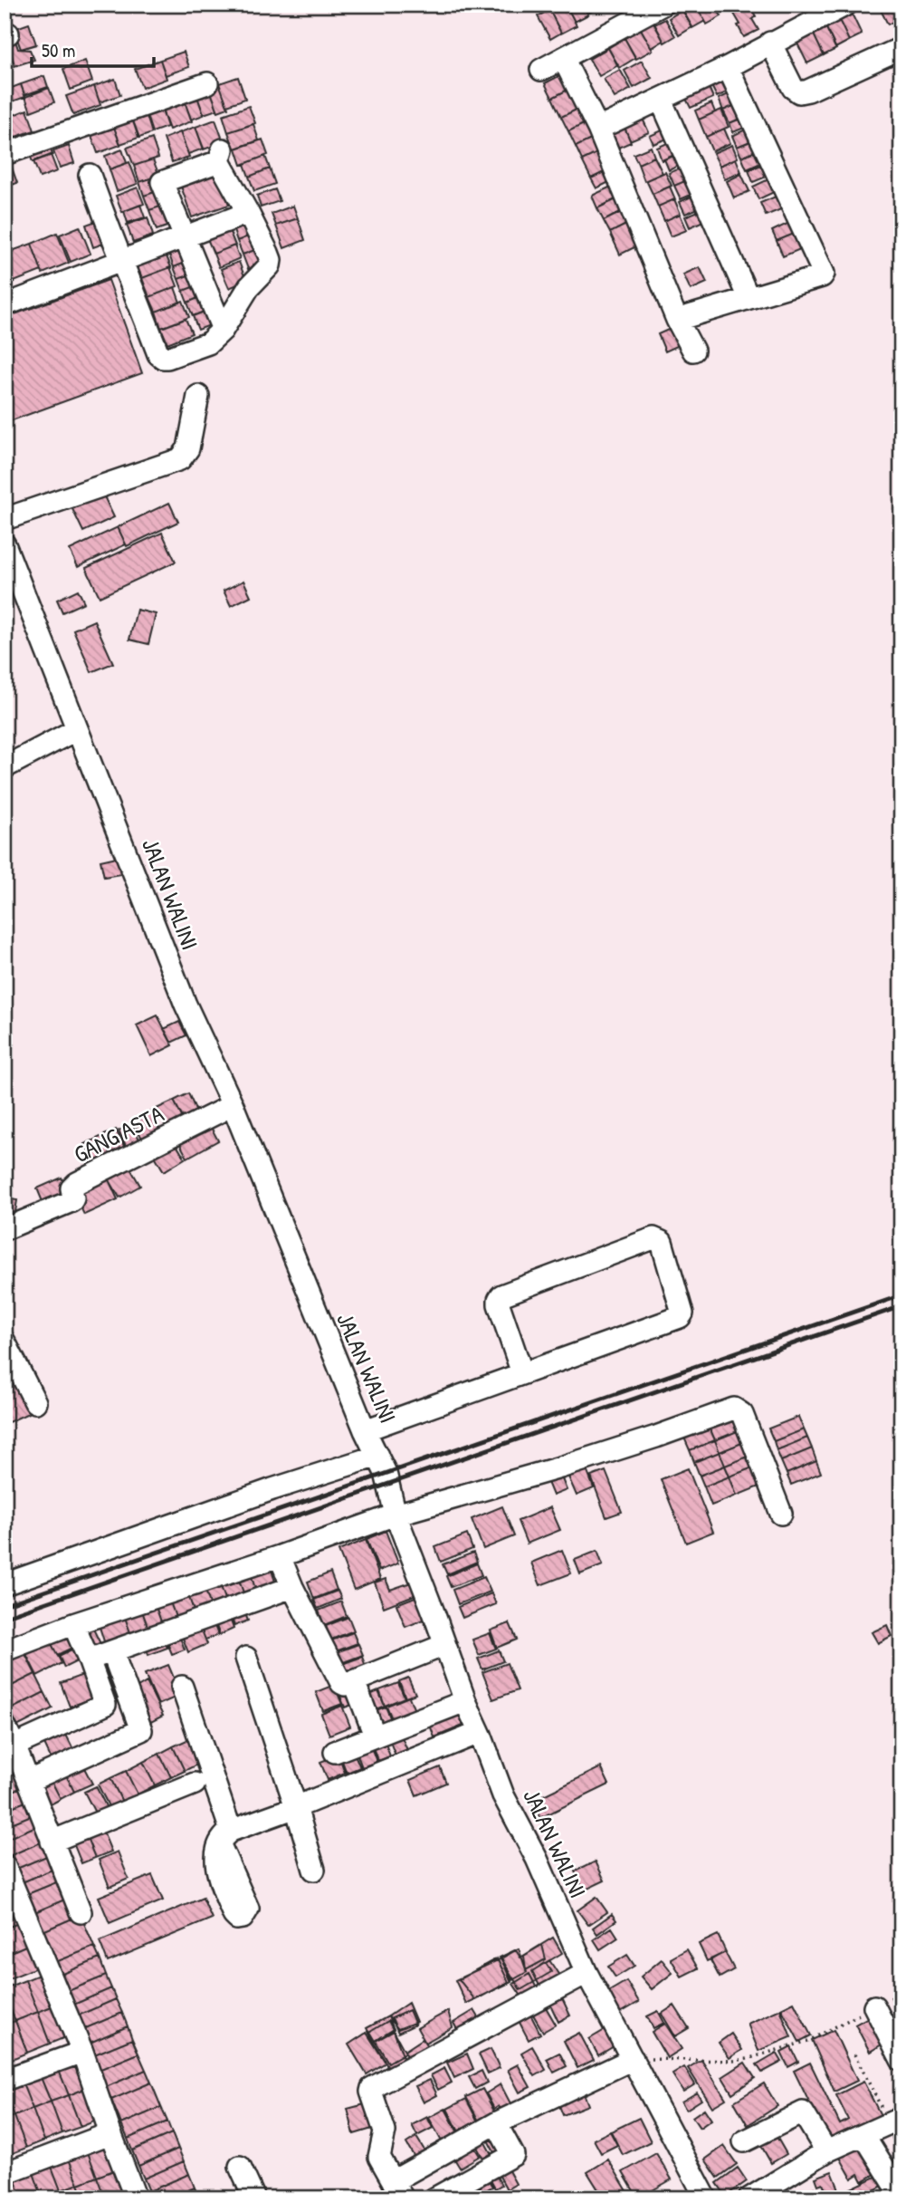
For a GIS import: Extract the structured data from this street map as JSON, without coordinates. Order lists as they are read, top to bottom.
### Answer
{
  "streets": {
    "street": ["JALAN WALINI", "GANG ASTA"]
  },
  "crossings": [
    ["JALAN WALINI", "GANG ASTA"]
  ],
  "scale_bar": "50 m"
}
